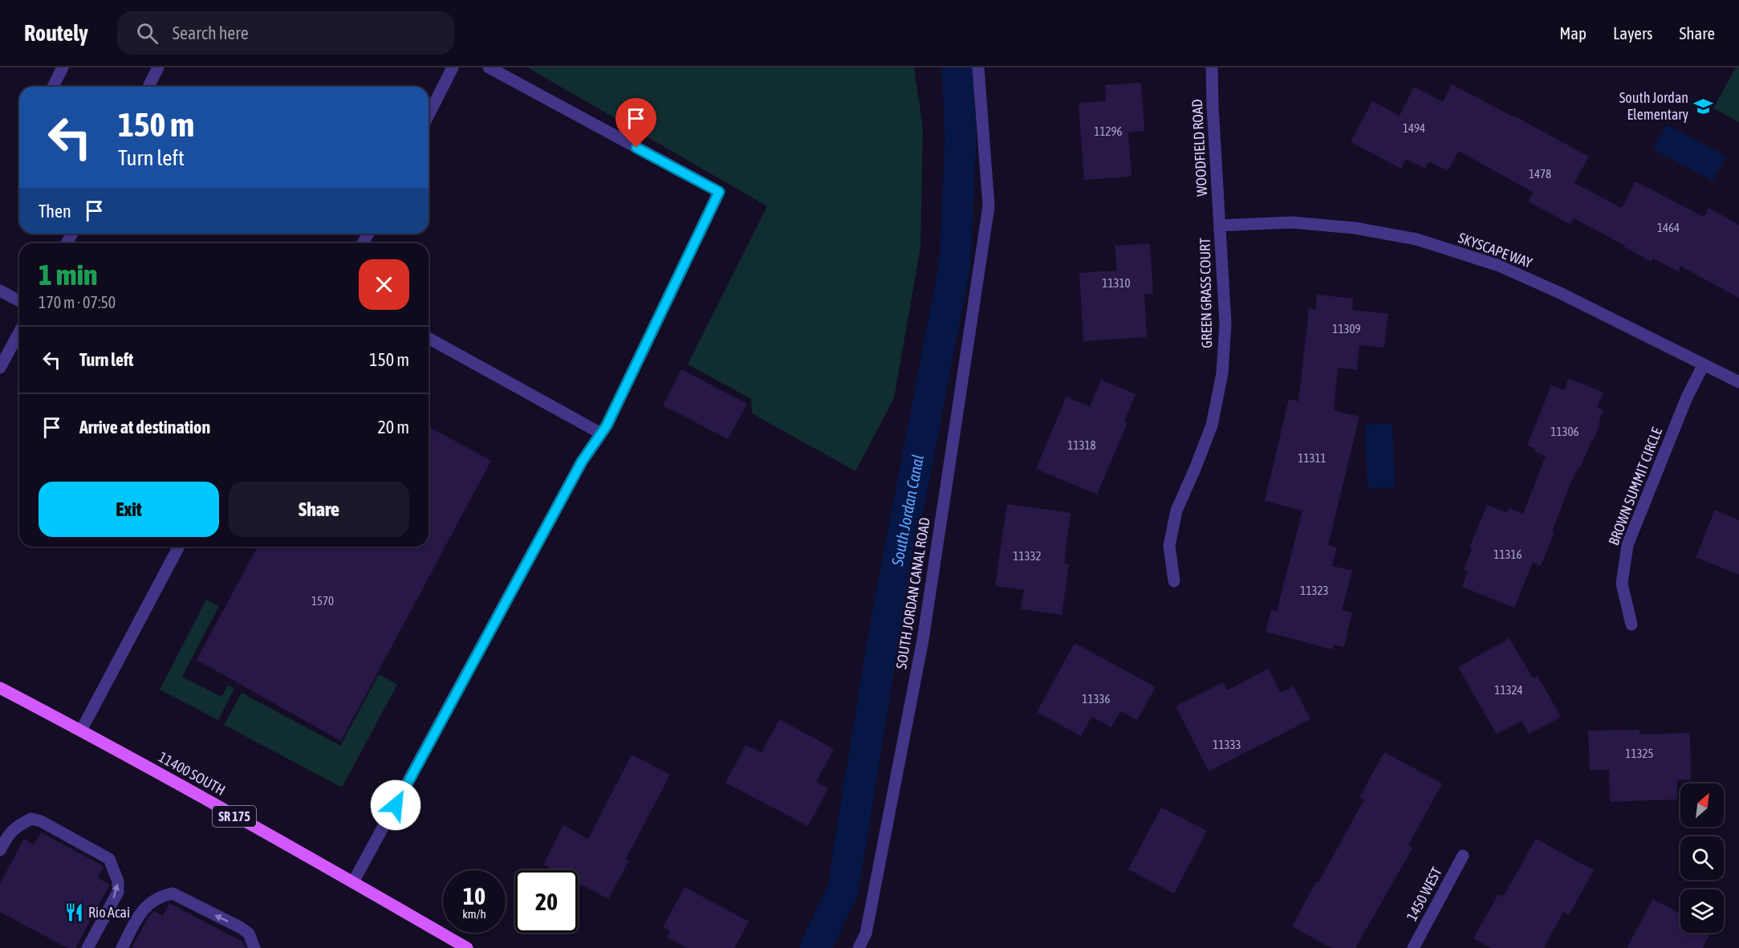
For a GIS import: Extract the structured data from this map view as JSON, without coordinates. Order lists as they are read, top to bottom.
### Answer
{
  "streets": {
    "main road": ["11400 SOUTH", "SR 175"],
    "street": [
      "WOODFIELD ROAD",
      "SKYSCAPE WAY",
      "GREEN GRASS COURT",
      "BROWN SUMMIT CIRCLE",
      "SOUTH JORDAN CANAL ROAD",
      "1450 WEST"
    ]
  },
  "crossings": [
    ["WOODFIELD ROAD", "SKYSCAPE WAY"],
    ["WOODFIELD ROAD", "GREEN GRASS COURT"],
    ["SKYSCAPE WAY", "GREEN GRASS COURT"],
    ["SKYSCAPE WAY", "BROWN SUMMIT CIRCLE"]
  ],
  "water": ["South Jordan Canal"],
  "places": {
    "school or university": ["South Jordan Elementary"],
    "restaurant": ["Rio Acai"]
  },
  "house_numbers": [
    "1494",
    "11296",
    "1478",
    "1464",
    "11310",
    "11309",
    "11306",
    "11318",
    "11311",
    "11316",
    "11332",
    "11323",
    "1570",
    "11324",
    "11336",
    "11333",
    "11325"
  ],
  "north": "top right",
  "page": {
    "header": "Routely",
    "search": "Search here",
    "nav": ["Map", "Layers", "Share"],
    "turn": ["150 m", "Turn left"],
    "then": "Then",
    "heading": ["1 min", "170 m · 07:50"],
    "list": [
      {
        "name": "Turn left",
        "value": "150 m"
      },
      {
        "name": "Arrive at destination",
        "value": "20 m"
      }
    ],
    "buttons": ["Exit", "Share"],
    "speed": "10 km/h",
    "limit": "20"
  }
}
